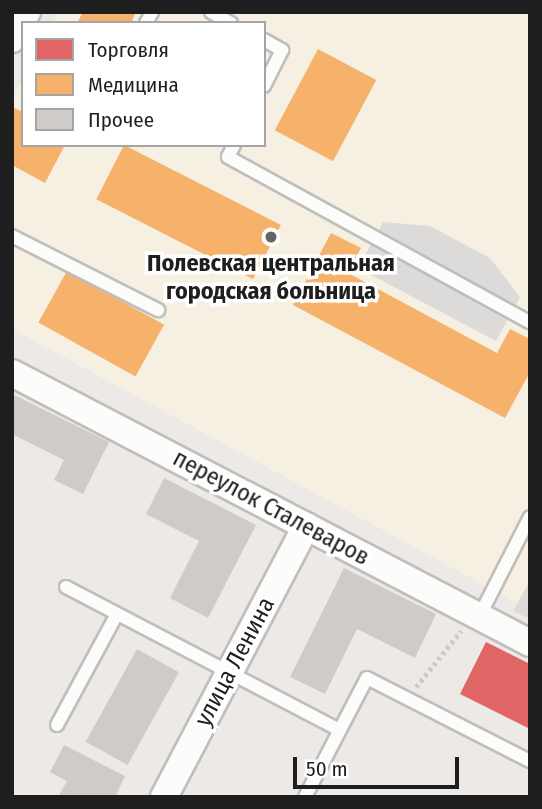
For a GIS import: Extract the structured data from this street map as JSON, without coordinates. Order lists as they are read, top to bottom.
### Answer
{
  "streets": {
    "street": ["переулок Сталеваров", "улица Ленина"]
  },
  "crossings": [
    ["переулок Сталеваров", "улица Ленина"]
  ],
  "places": ["Полевская центральная городская больница"],
  "legend": ["Торговля", "Медицина", "Прочее"],
  "scale_bar": "50 m"
}
